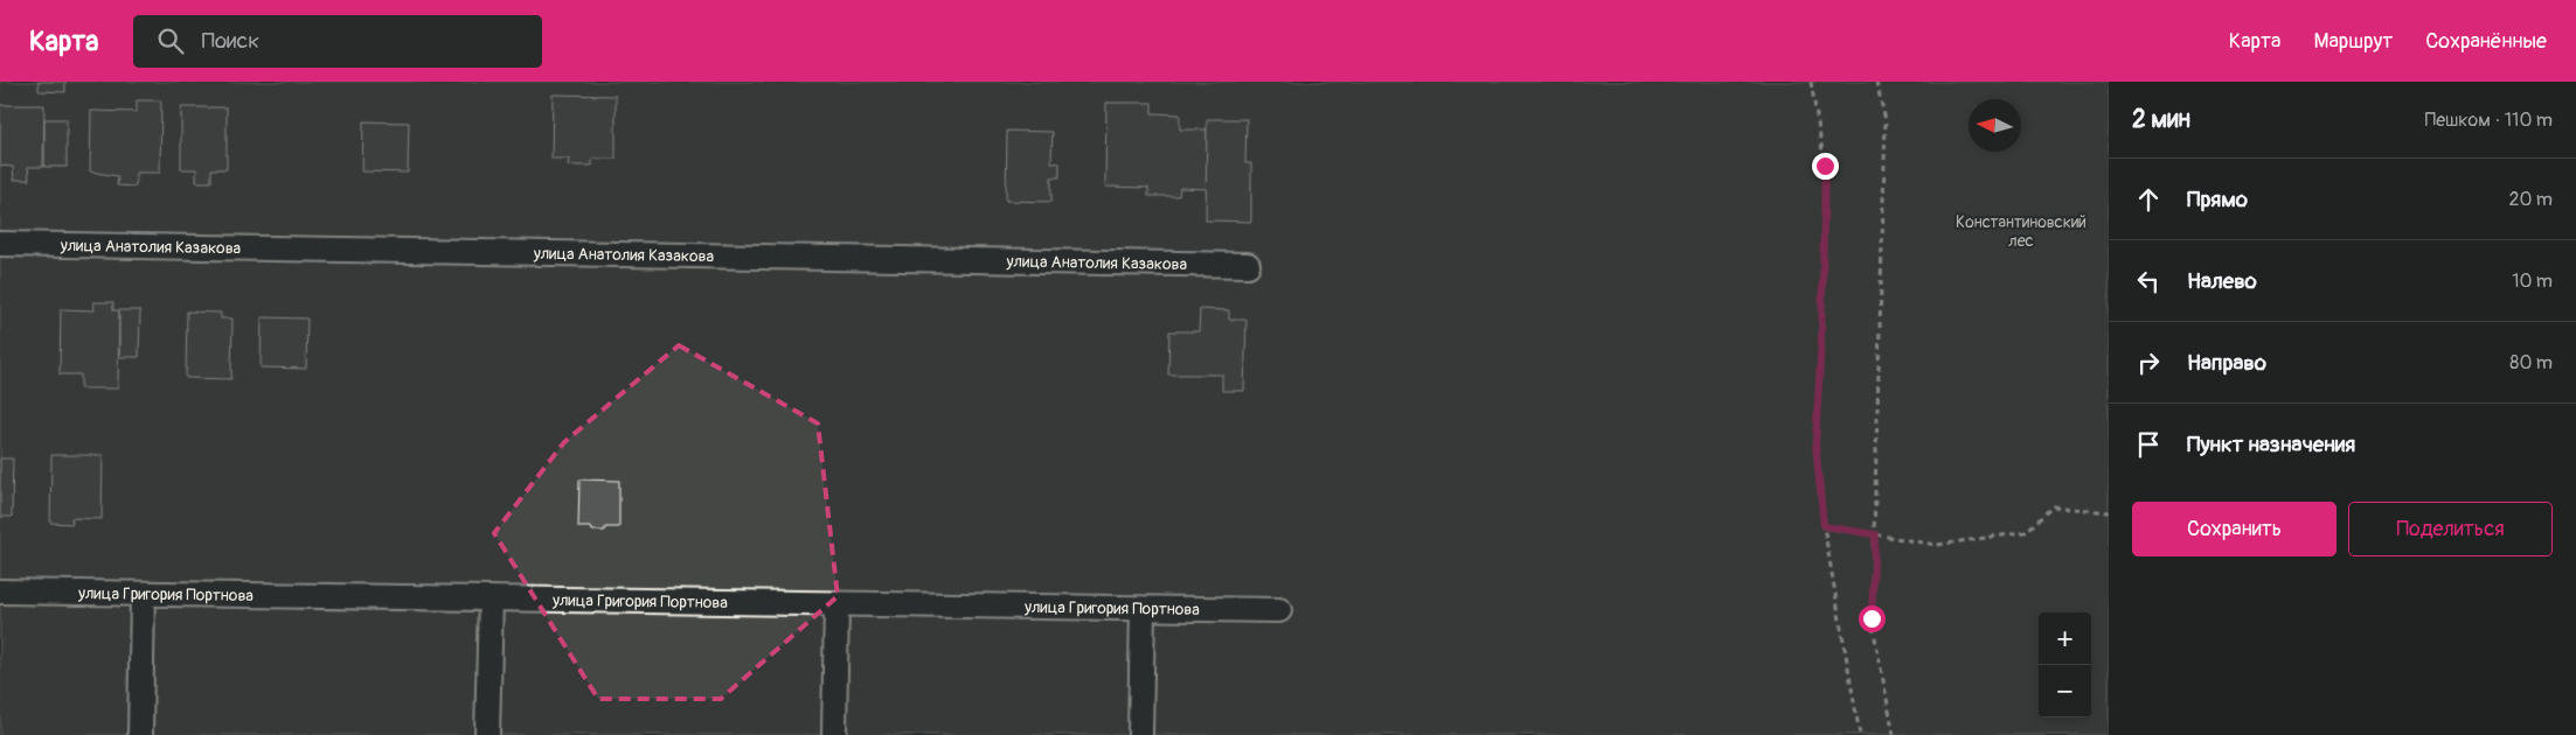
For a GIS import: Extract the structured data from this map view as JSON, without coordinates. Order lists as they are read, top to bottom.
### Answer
{
  "streets": {
    "street": ["улица Анатолия Казакова", "улица Григория Портнова"]
  },
  "parks": ["Константиновский лес"],
  "north": "left",
  "page": {
    "header": "Карта",
    "search": "Поиск",
    "nav": ["Карта", "Маршрут", "Сохранённые"],
    "heading": ["2 мин", "Пешком · 110 m"],
    "list": [
      ["Прямо", "20 m"],
      ["Налево", "10 m"],
      ["Направо", "80 m"],
      "Пункт назначения"
    ],
    "buttons": ["Сохранить", "Поделиться"],
    "map_buttons": ["+", "−"]
  }
}
